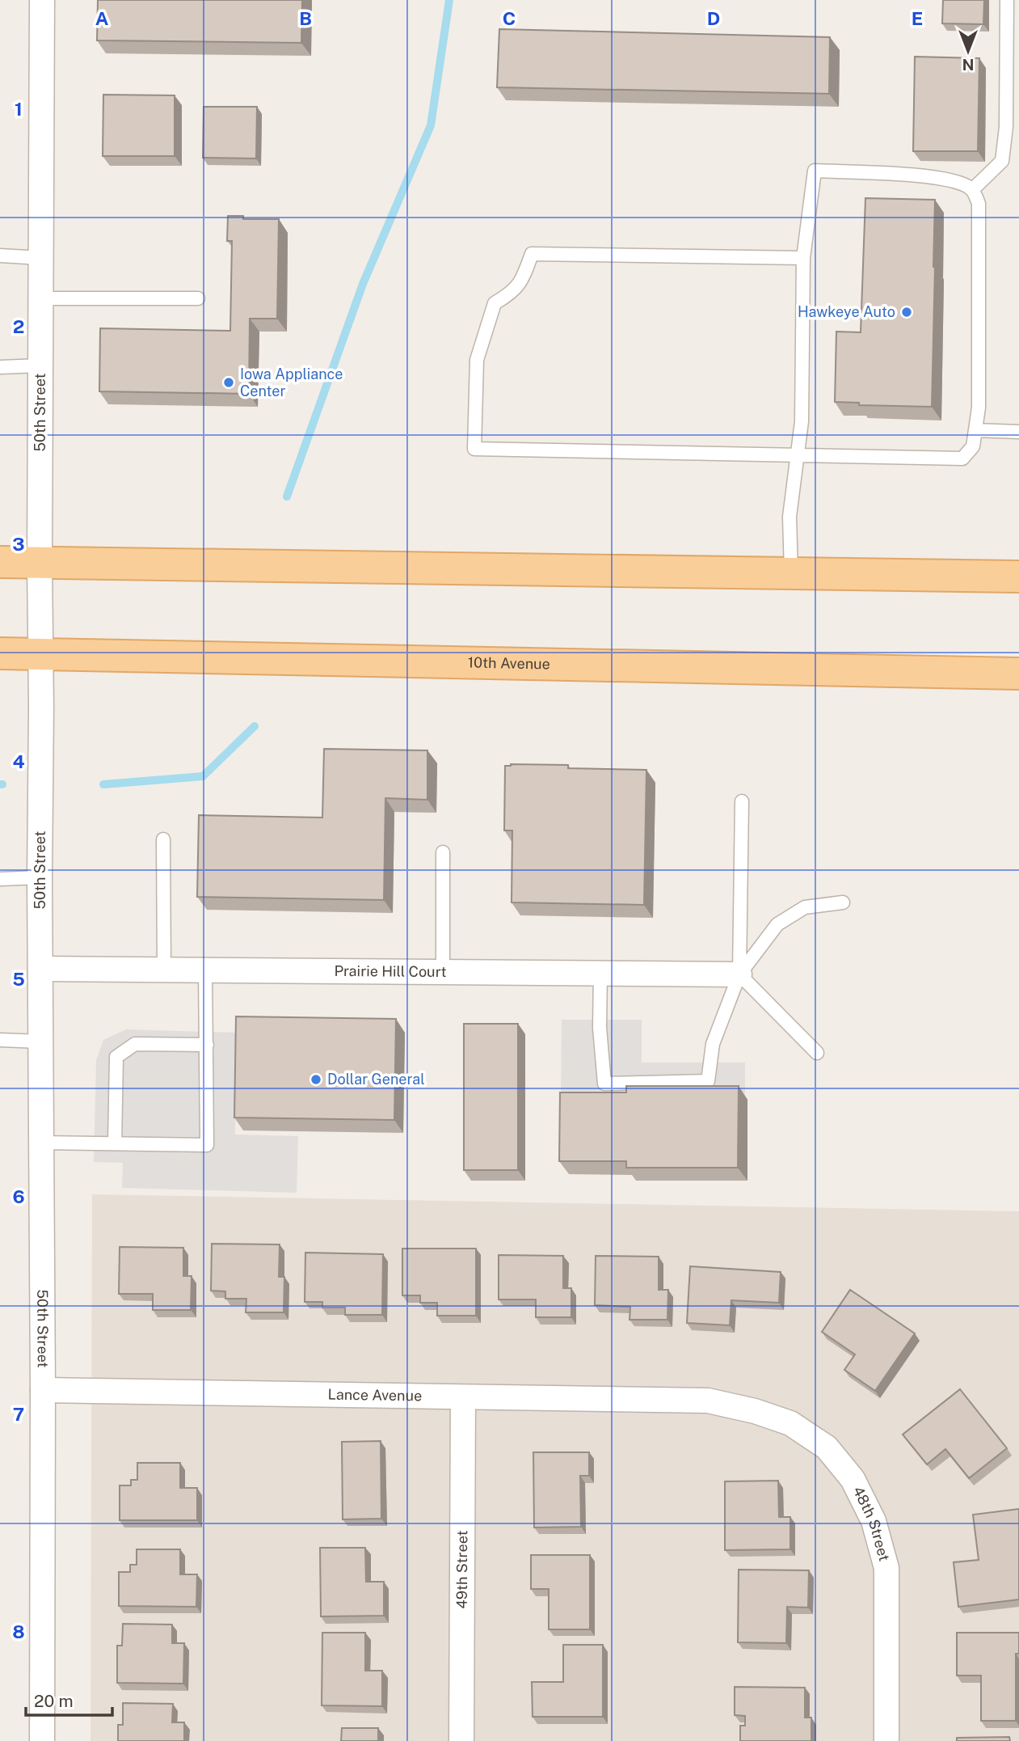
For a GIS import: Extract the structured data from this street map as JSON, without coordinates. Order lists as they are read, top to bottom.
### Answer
{
  "streets": {
    "main road": ["10th Avenue"],
    "street": [
      "50th Street",
      "Prairie Hill Court",
      "Lance Avenue",
      "48th Street",
      "49th Street"
    ]
  },
  "crossings": [
    ["50th Street", "10th Avenue"],
    ["50th Street", "Prairie Hill Court"],
    ["50th Street", "Lance Avenue"],
    ["Lance Avenue", "48th Street"],
    ["Lance Avenue", "49th Street"]
  ],
  "places": ["Hawkeye Auto", "Iowa Appliance Center", "Dollar General"],
  "scale_bar": "20 m",
  "north": "bottom",
  "grid": {
    "columns": [
      "A",
      "B",
      "C",
      "D",
      "E"
    ],
    "rows": [
      "1",
      "2",
      "3",
      "4",
      "5",
      "6",
      "7",
      "8"
    ]
  }
}
